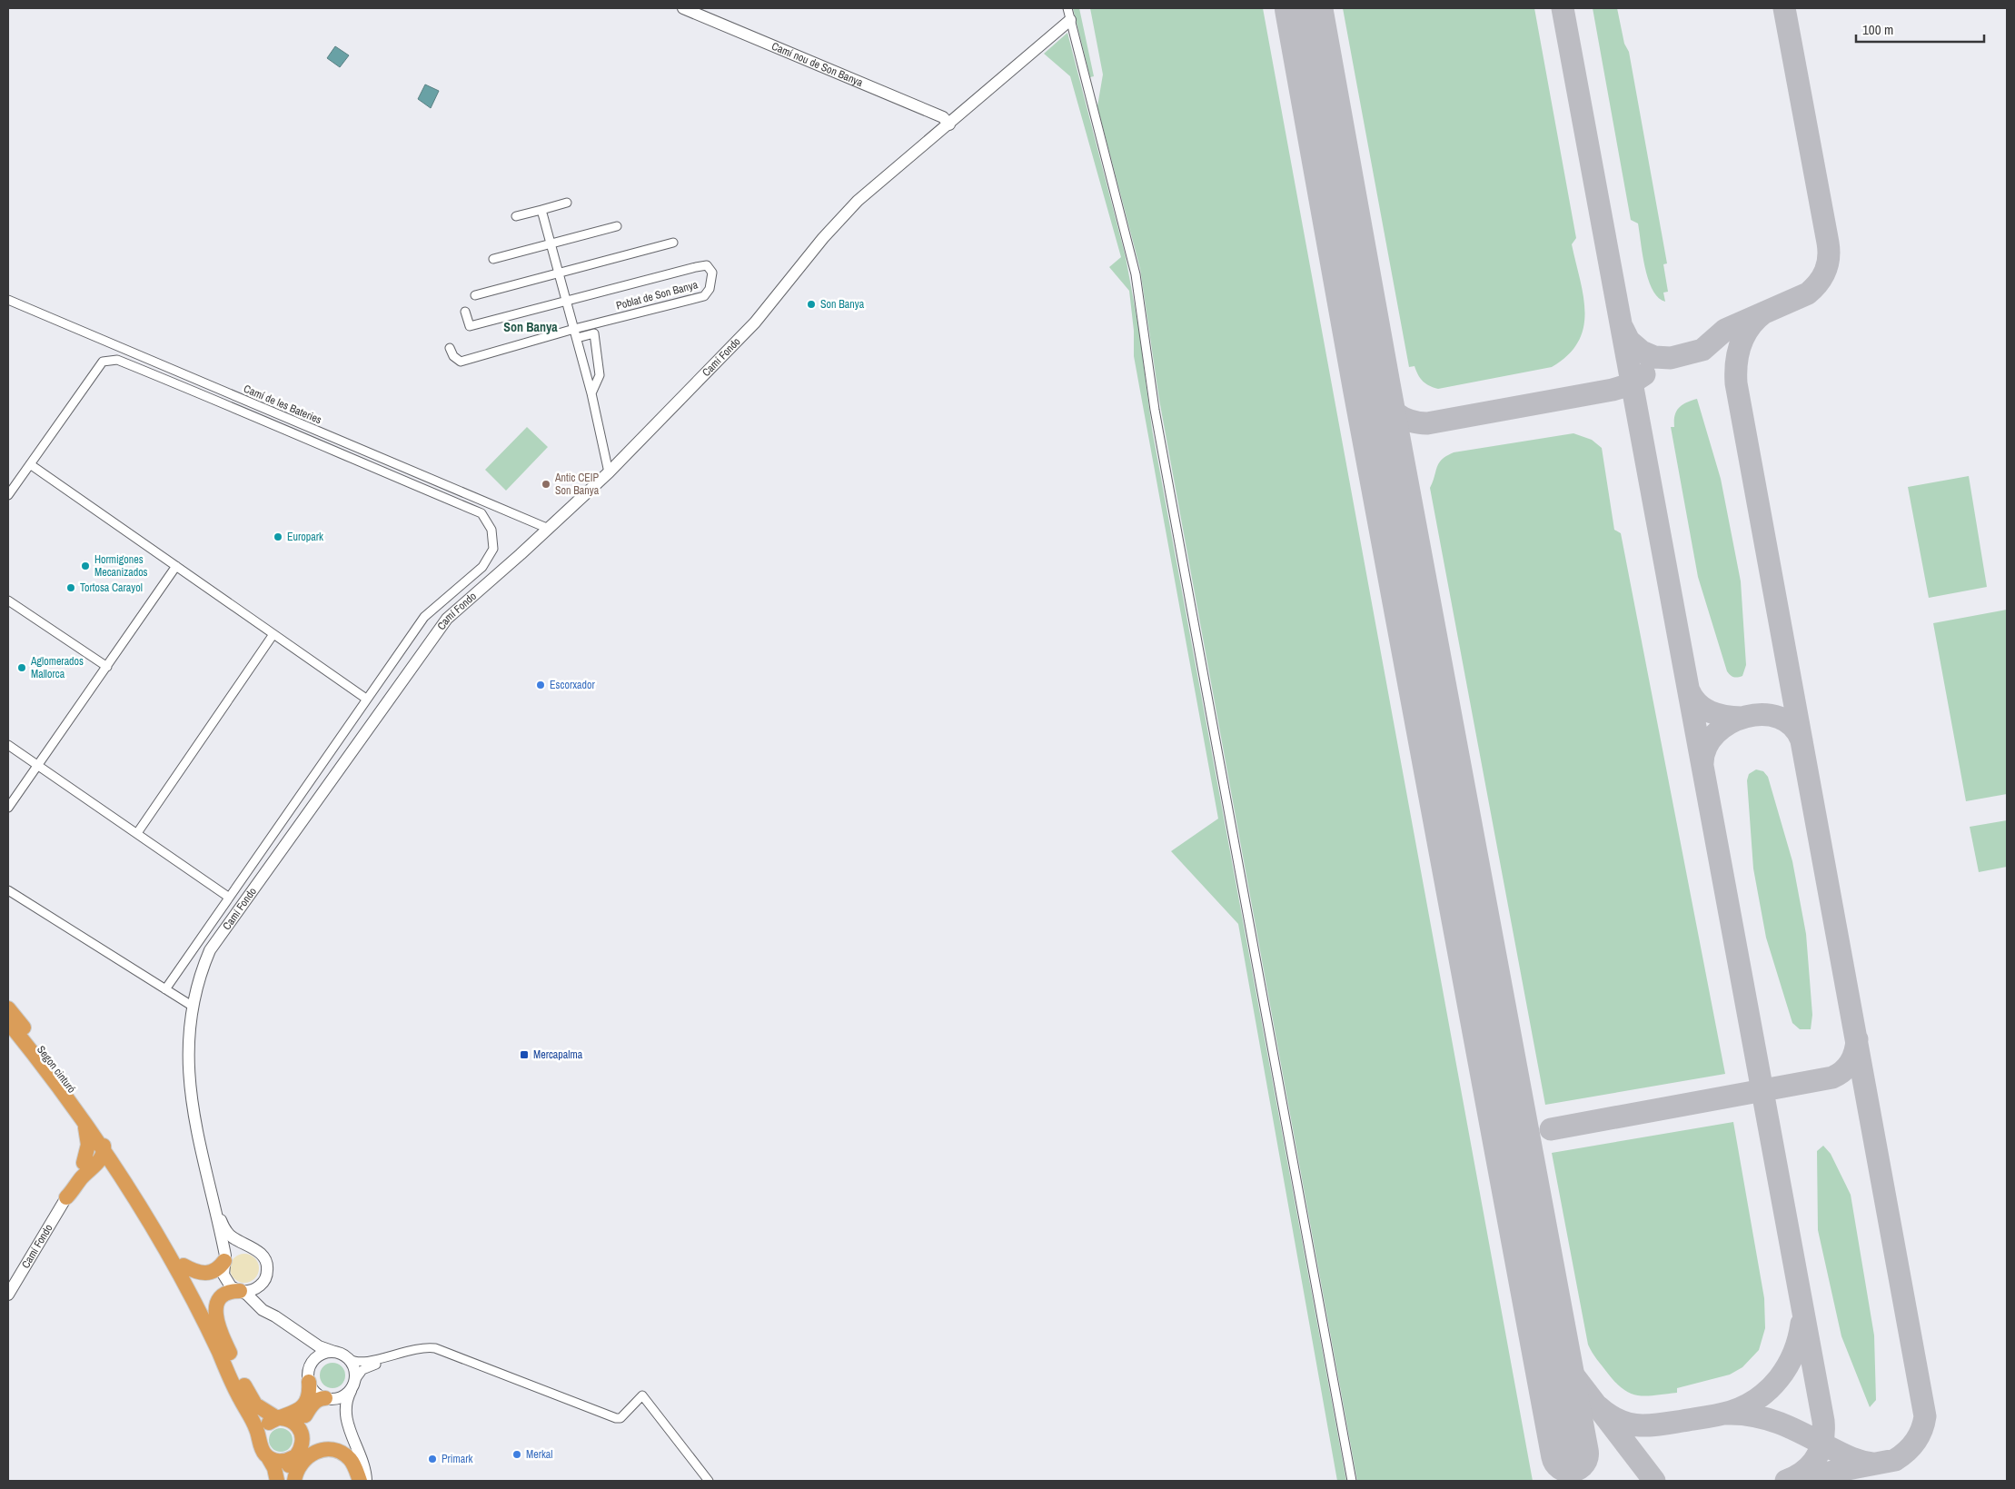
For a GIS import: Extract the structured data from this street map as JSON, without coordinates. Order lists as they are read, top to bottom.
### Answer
{
  "streets": {
    "highway": ["Segon cinturó"],
    "street": [
      "Camí nou de Son Banya",
      "Poblat de Son Banya",
      "Camí Fondo",
      "Camí de les Bateries"
    ]
  },
  "crossings": [
    ["Camí nou de Son Banya", "Camí Fondo"],
    ["Camí Fondo", "Camí de les Bateries"]
  ],
  "districts": ["Son Banya"],
  "places": {
    "other": [
      "Son Banya",
      "Antic CEIP Son Banya",
      "Europark",
      "Hormigones Mecanizados",
      "Tortosa Carayol",
      "Aglomerados Mallorca",
      "Escorxador",
      "Merkal",
      "Primark"
    ],
    "transit": ["Mercapalma"]
  },
  "scale_bar": "100 m"
}
